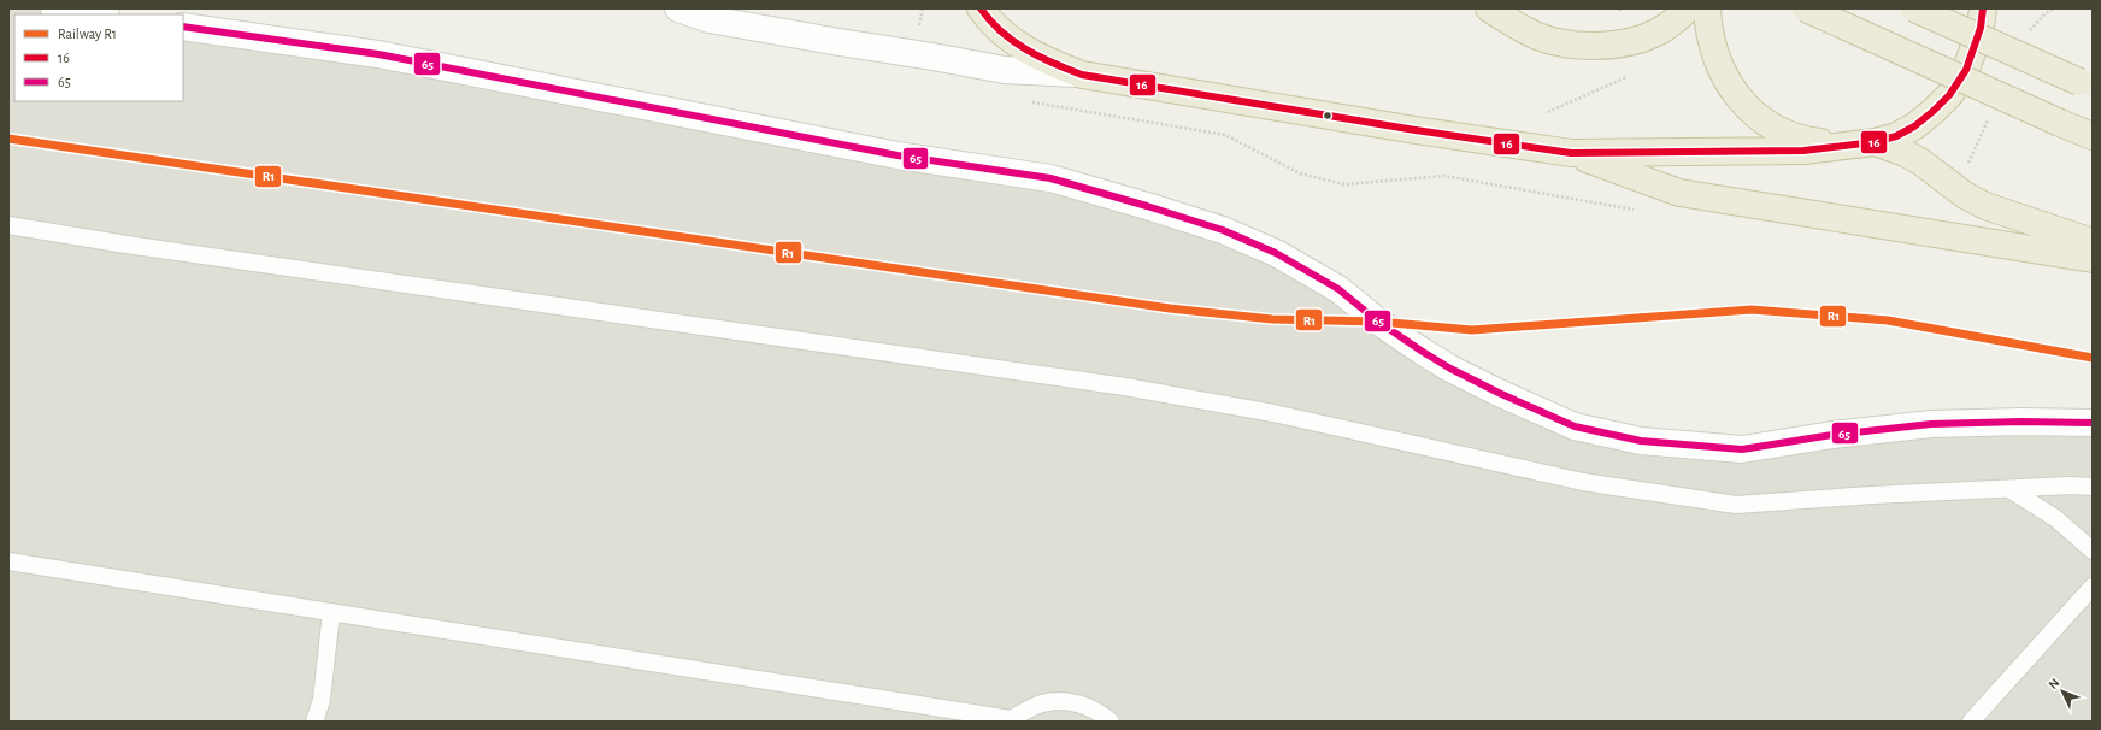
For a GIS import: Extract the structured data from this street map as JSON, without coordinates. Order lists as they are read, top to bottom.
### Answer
{
  "lines": ["transit line 16", "transit line 65", "rail line R1"],
  "legend": ["Railway R1", "16", "65"],
  "north": "top left"
}
